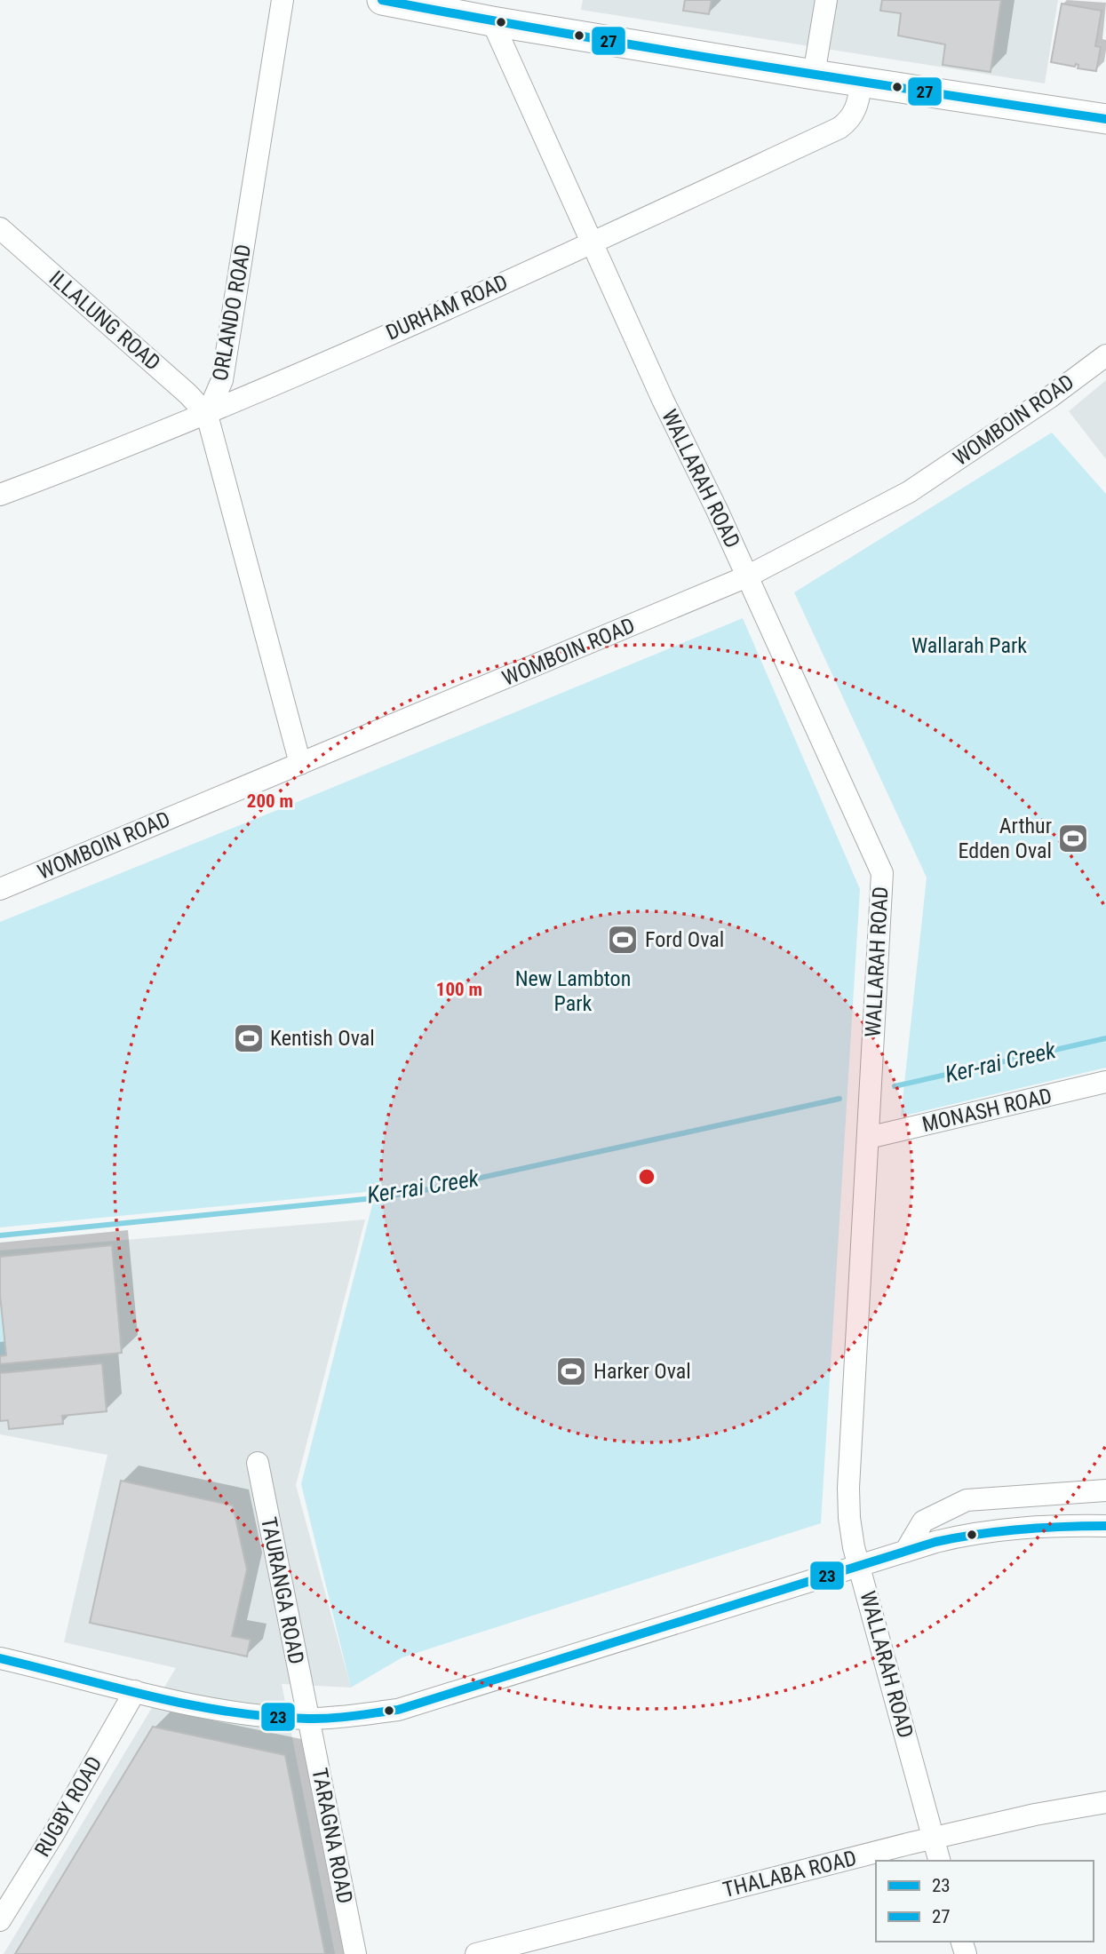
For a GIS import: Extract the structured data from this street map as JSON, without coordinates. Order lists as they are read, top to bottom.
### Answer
{
  "streets": {
    "street": [
      "DURHAM ROAD",
      "ORLANDO ROAD",
      "ILLALUNG ROAD",
      "WOMBOIN ROAD",
      "WALLARAH ROAD",
      "MONASH ROAD",
      "TAURANGA ROAD",
      "RUGBY ROAD",
      "TARAGNA ROAD",
      "THALABA ROAD"
    ]
  },
  "crossings": [
    ["DURHAM ROAD", "ORLANDO ROAD"],
    ["DURHAM ROAD", "ILLALUNG ROAD"],
    ["DURHAM ROAD", "WALLARAH ROAD"],
    ["ORLANDO ROAD", "ILLALUNG ROAD"],
    ["WOMBOIN ROAD", "WALLARAH ROAD"],
    ["WALLARAH ROAD", "MONASH ROAD"],
    ["WALLARAH ROAD", "THALABA ROAD"],
    ["TAURANGA ROAD", "TARAGNA ROAD"]
  ],
  "water": ["Ker-rai Creek"],
  "parks": ["Wallarah Park", "New Lambton Park"],
  "places": {
    "sports": [
      "Arthur Edden Oval",
      "Ford Oval",
      "Kentish Oval",
      "Harker Oval"
    ]
  },
  "lines": ["transit line 27", "transit line 23"],
  "legend": ["23", "27"],
  "rings": ["200 m", "100 m"]
}
